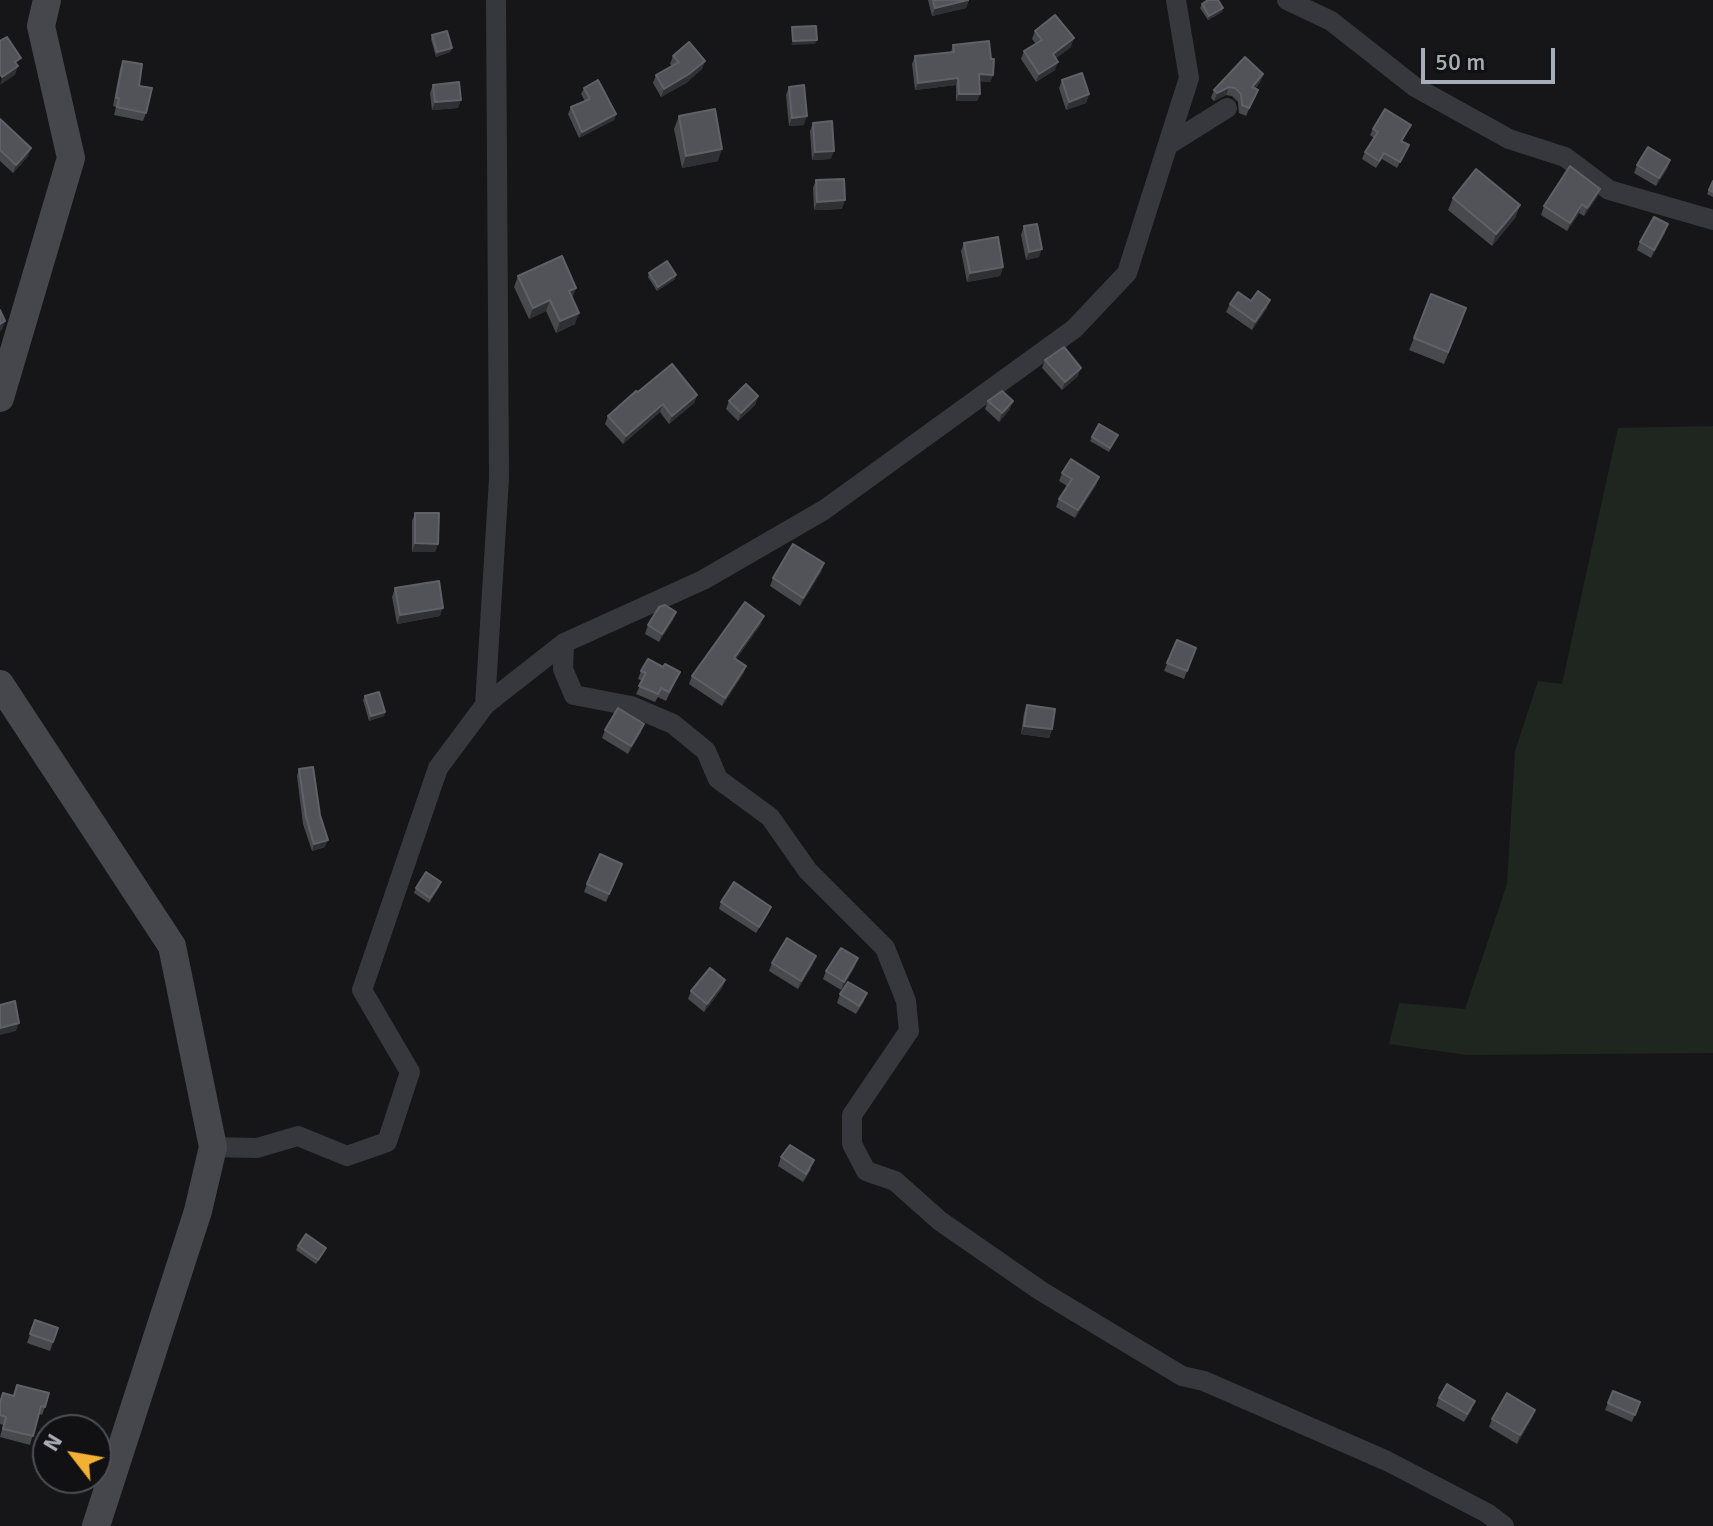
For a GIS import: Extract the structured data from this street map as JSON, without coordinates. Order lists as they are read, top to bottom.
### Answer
{
  "scale_bar": "50 m",
  "north": "top left"
}
